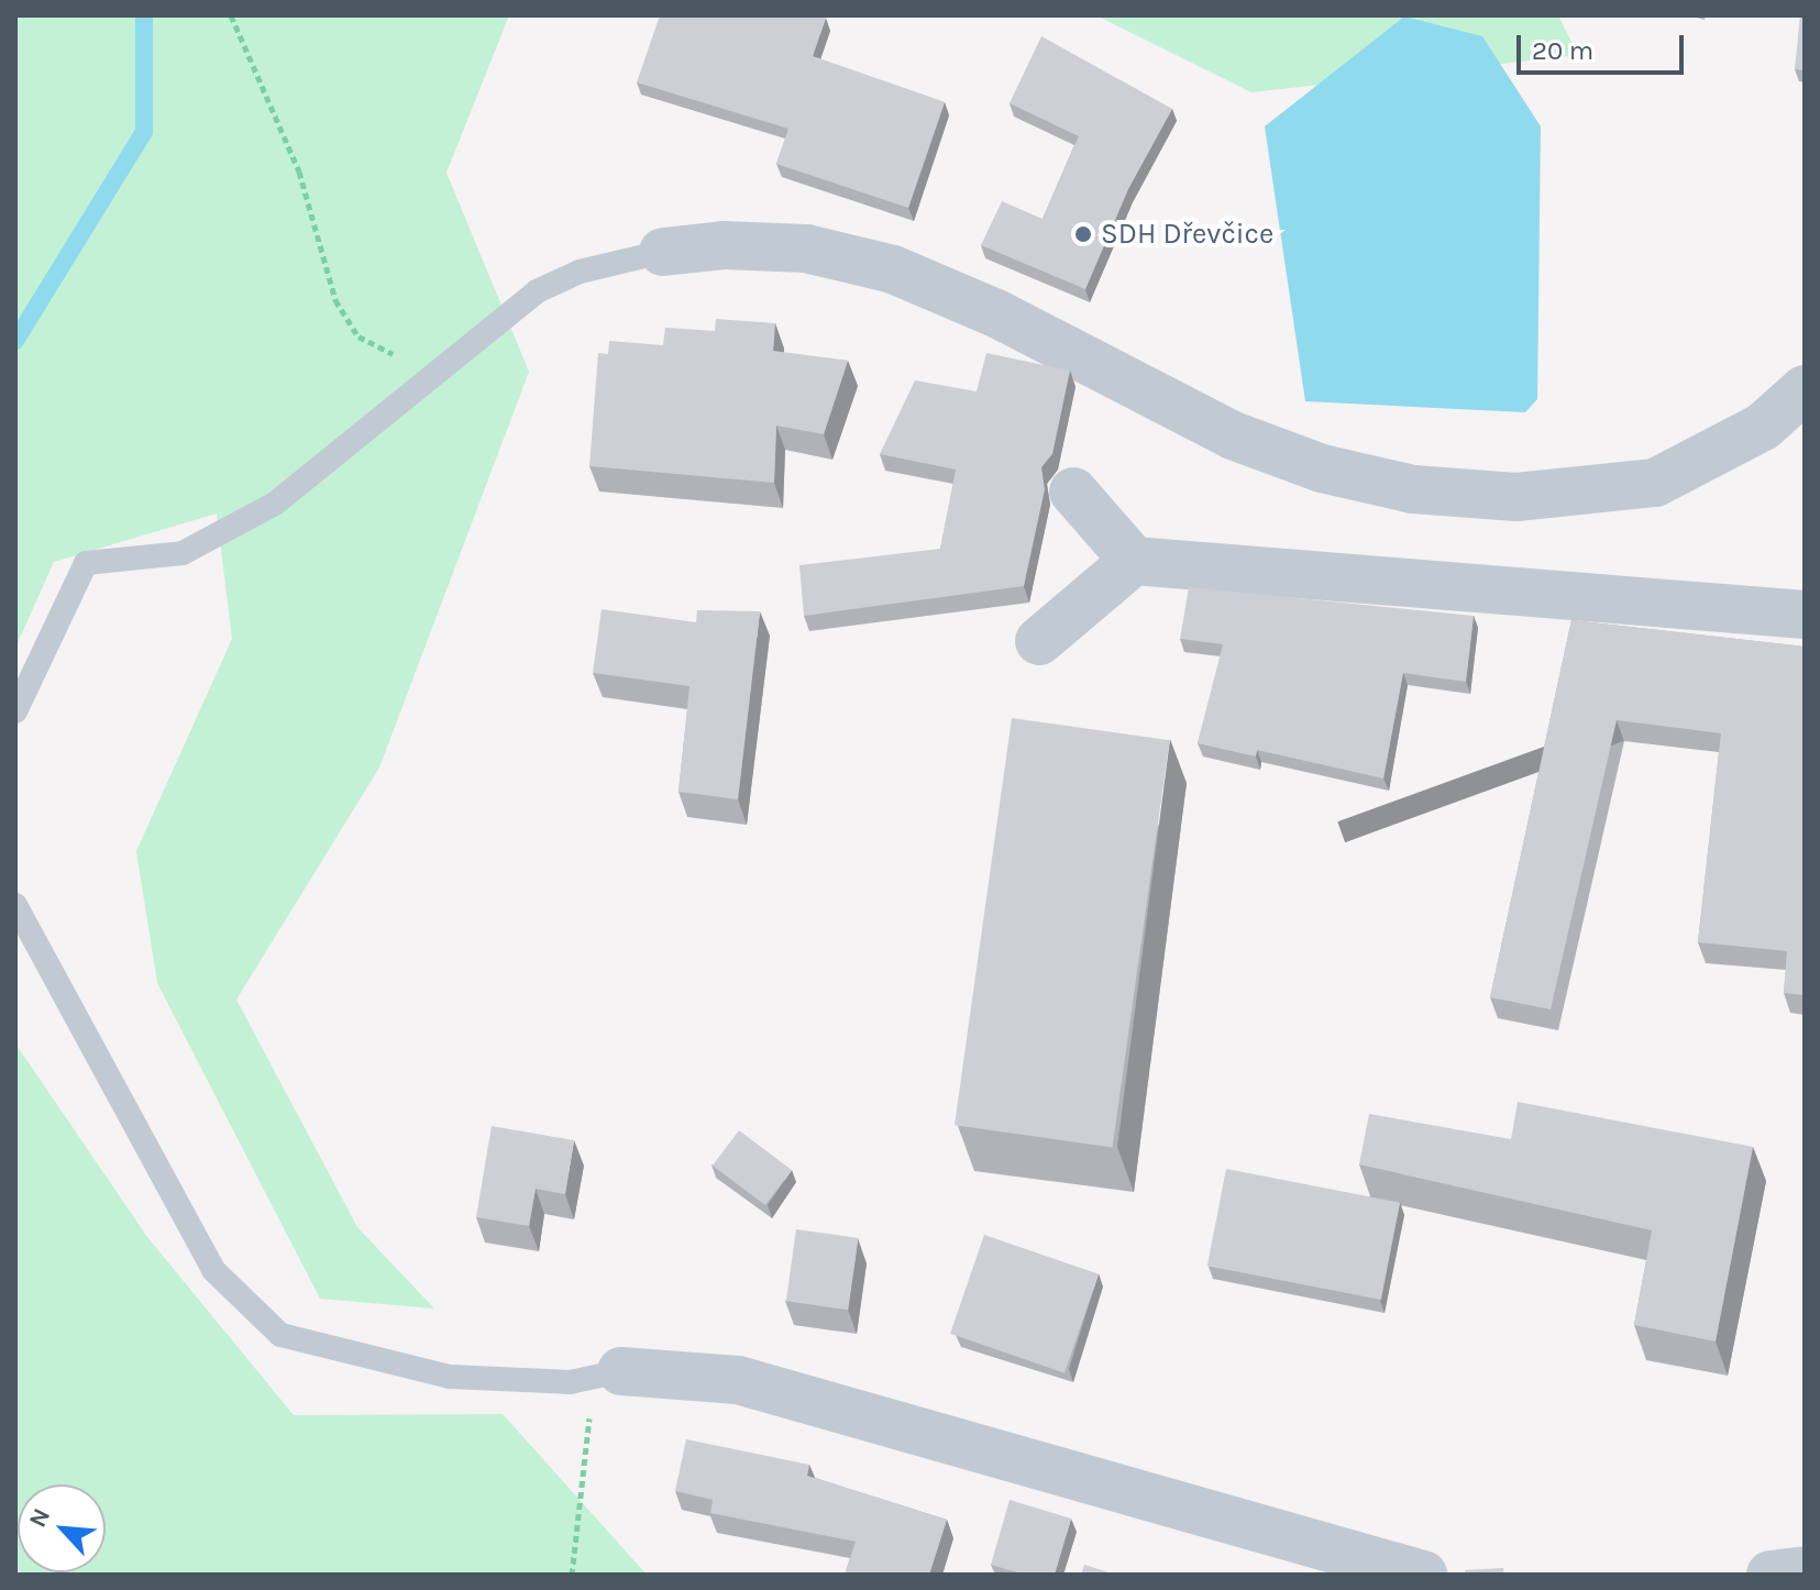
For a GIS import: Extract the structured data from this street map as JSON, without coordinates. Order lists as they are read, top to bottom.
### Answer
{
  "places": ["SDH Dřevčice"],
  "scale_bar": "20 m",
  "north": "top left"
}
